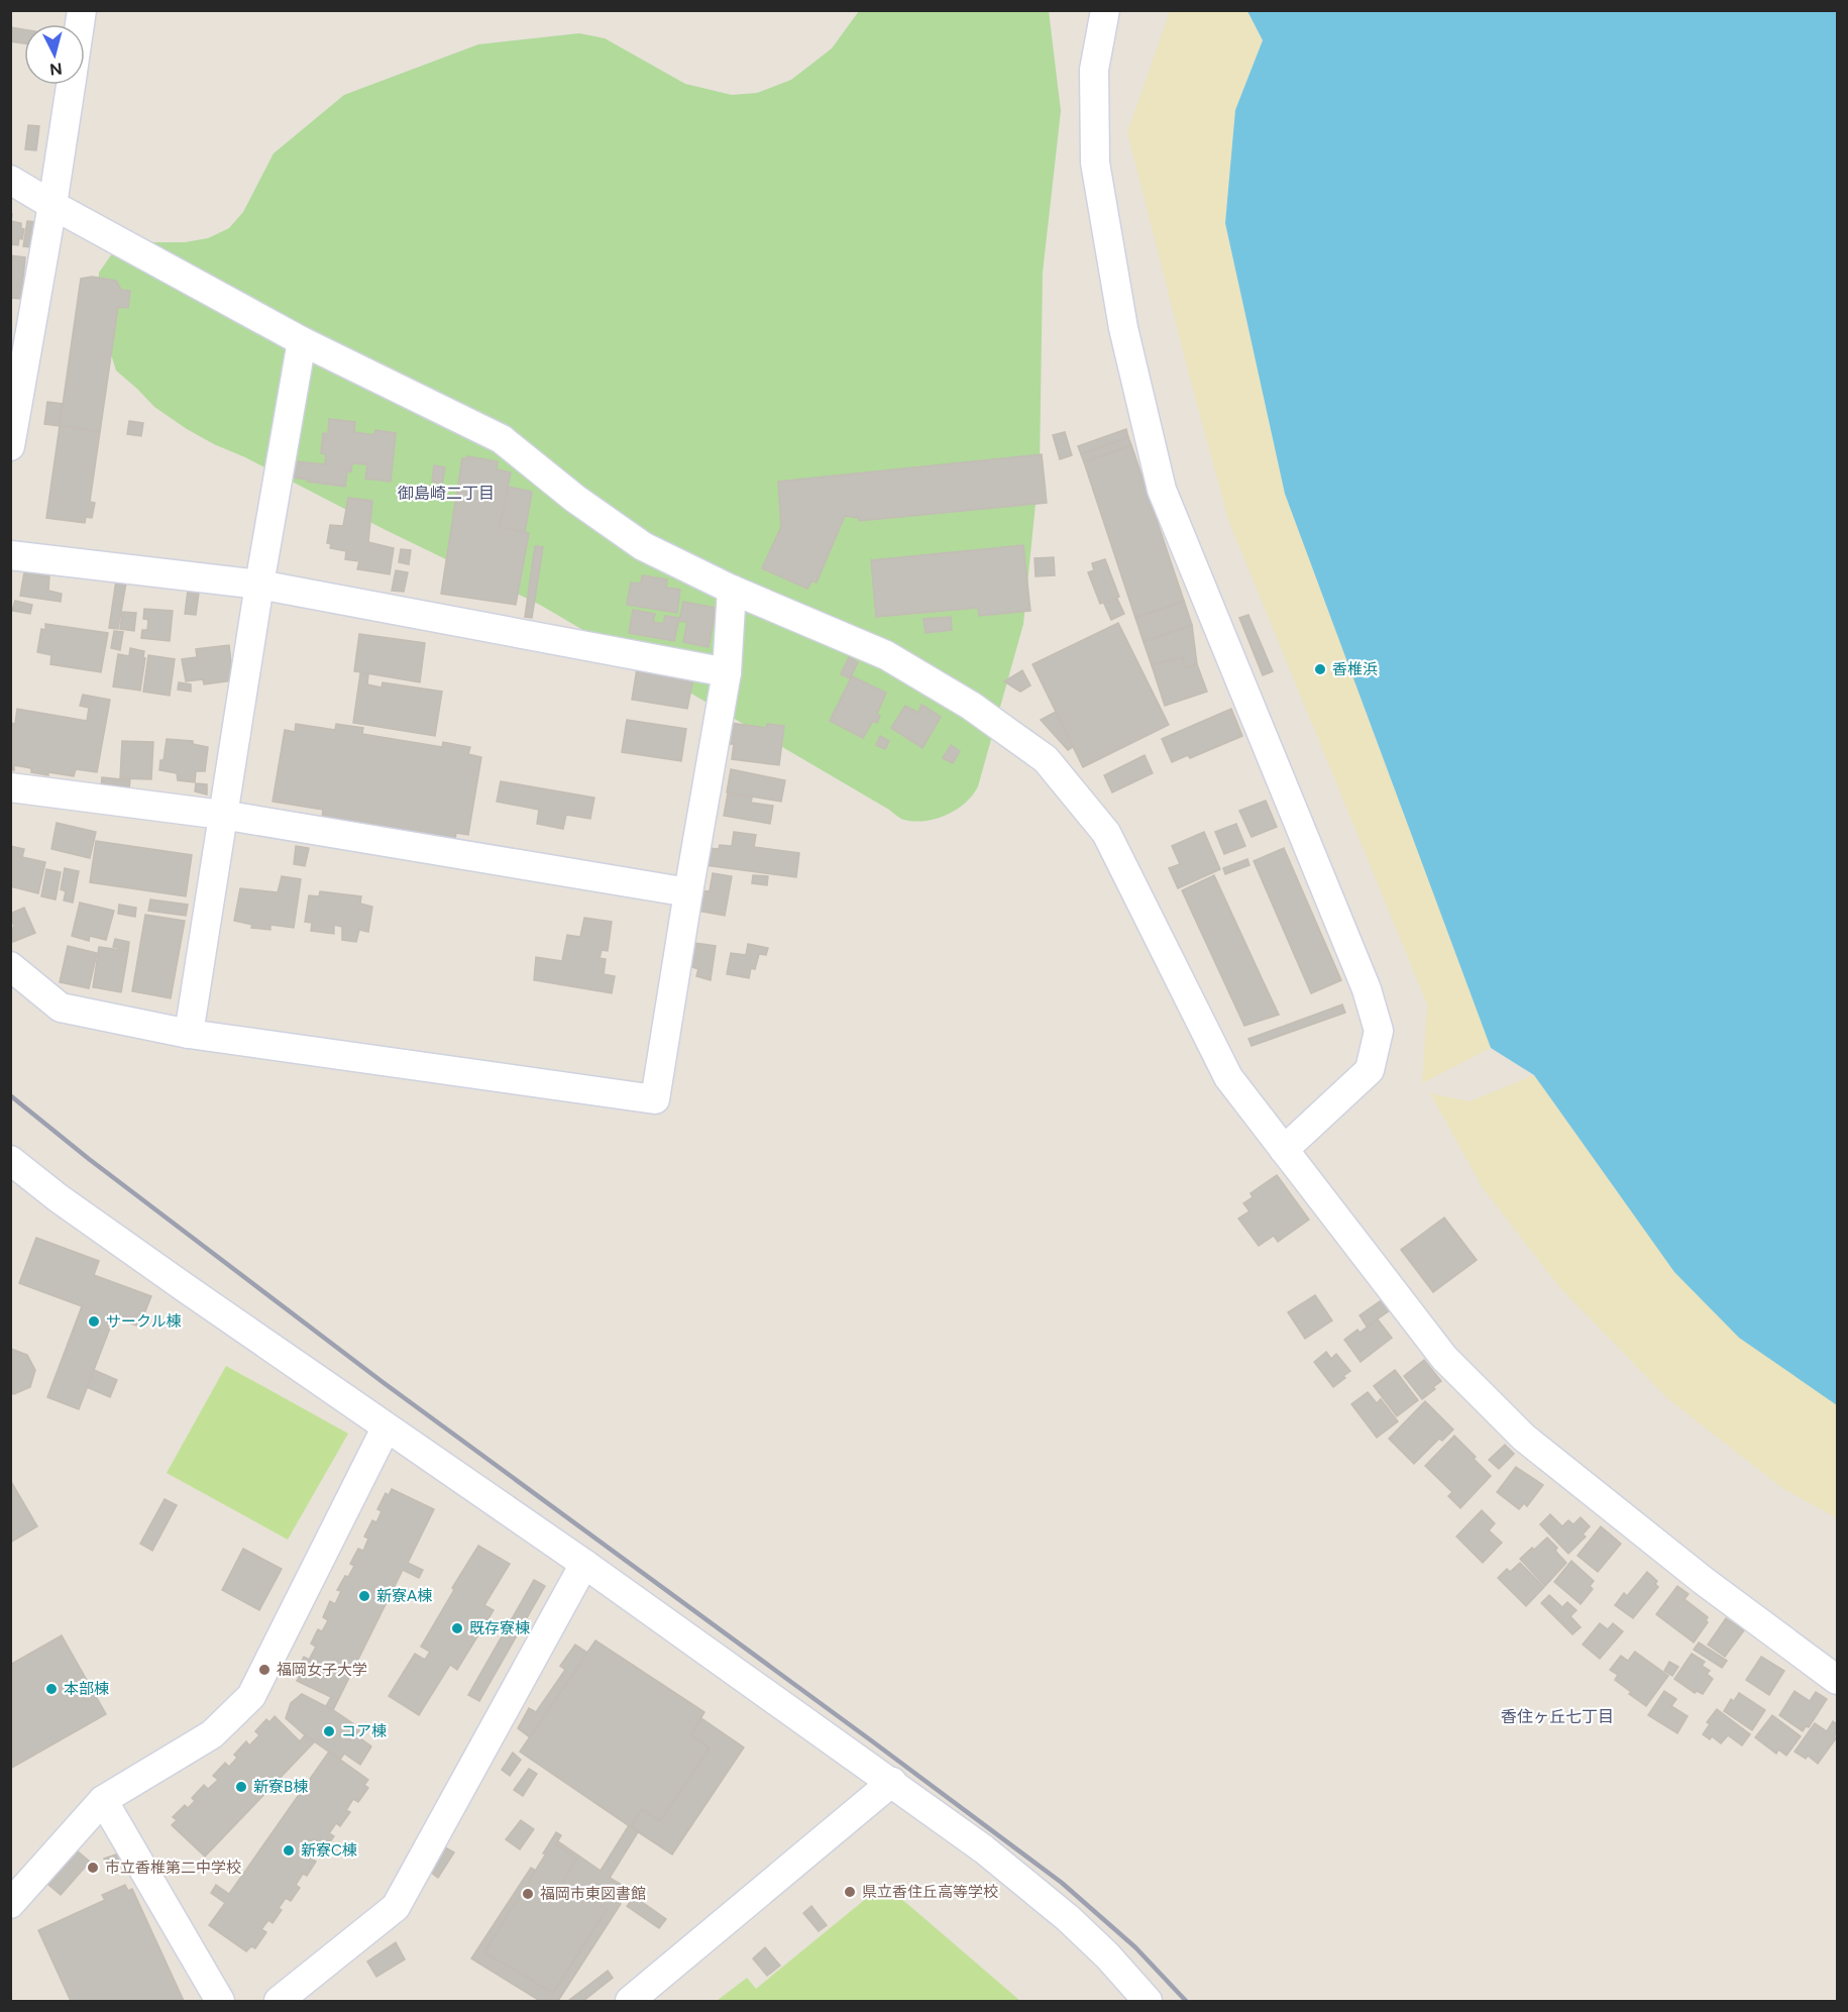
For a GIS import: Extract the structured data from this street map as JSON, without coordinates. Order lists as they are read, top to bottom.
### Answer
{
  "districts": ["御島崎二丁目", "香住ヶ丘七丁目"],
  "places": [
    "香椎浜",
    "サークル棟",
    "新寮A棟",
    "既存寮棟",
    "福岡女子大学",
    "本部棟",
    "コア棟",
    "新寮B棟",
    "新寮C棟",
    "市立香椎第二中学校",
    "県立香住丘高等学校",
    "福岡市東図書館"
  ],
  "north": "bottom"
}
